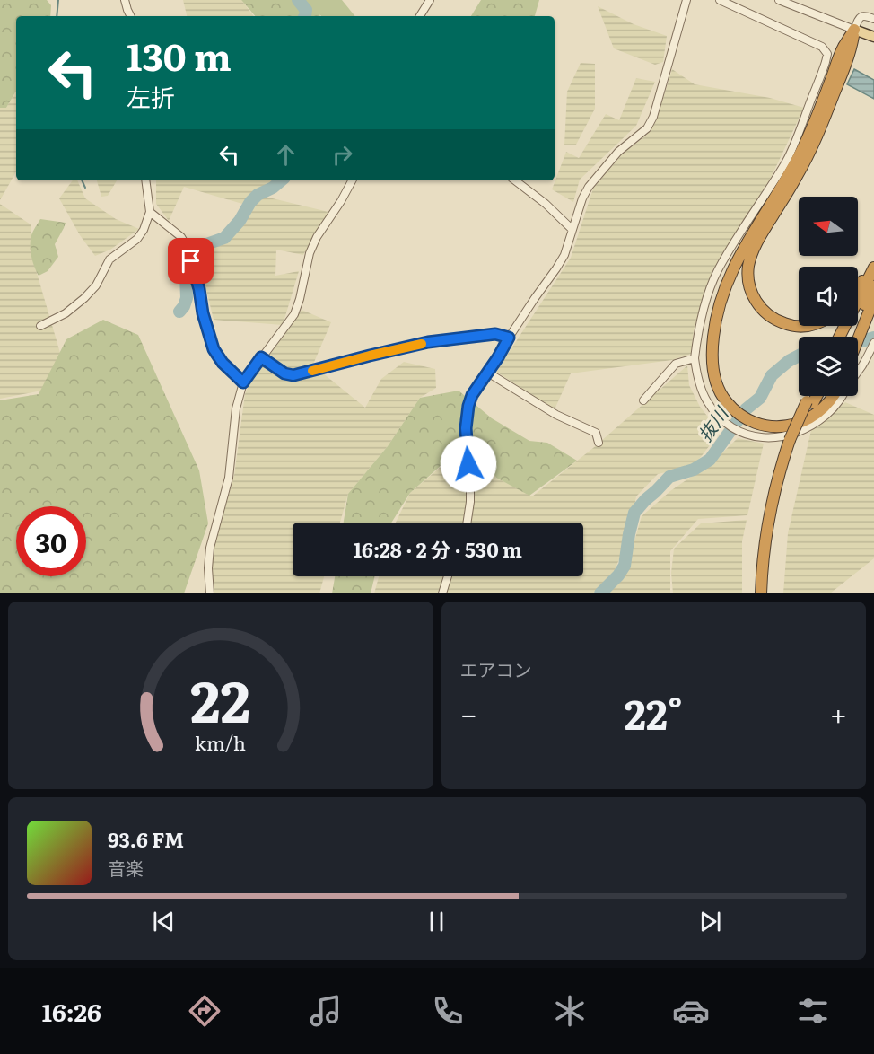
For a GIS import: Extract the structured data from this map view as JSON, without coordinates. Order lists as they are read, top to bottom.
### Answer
{
  "water": ["抜川"],
  "north": "left",
  "page": {
    "turn": ["130 m", "左折"],
    "limit": "30",
    "trip": "16:28 · 2 分 · 530 m",
    "tile": "エアコン",
    "heat": ["−", "22°", "+"],
    "song": ["93.6 FM", "音楽"],
    "tabs": "16:26",
    "gauge": ["22", "km/h"]
  }
}
